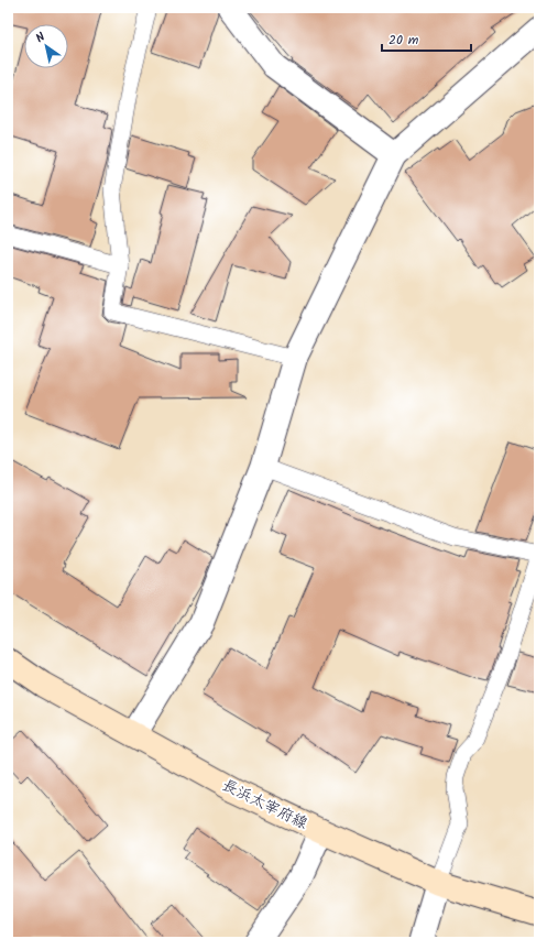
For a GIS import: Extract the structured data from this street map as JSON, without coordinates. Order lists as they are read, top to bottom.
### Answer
{
  "streets": {
    "street": ["長浜太宰府線"]
  },
  "scale_bar": "20 m",
  "north": "top left"
}
